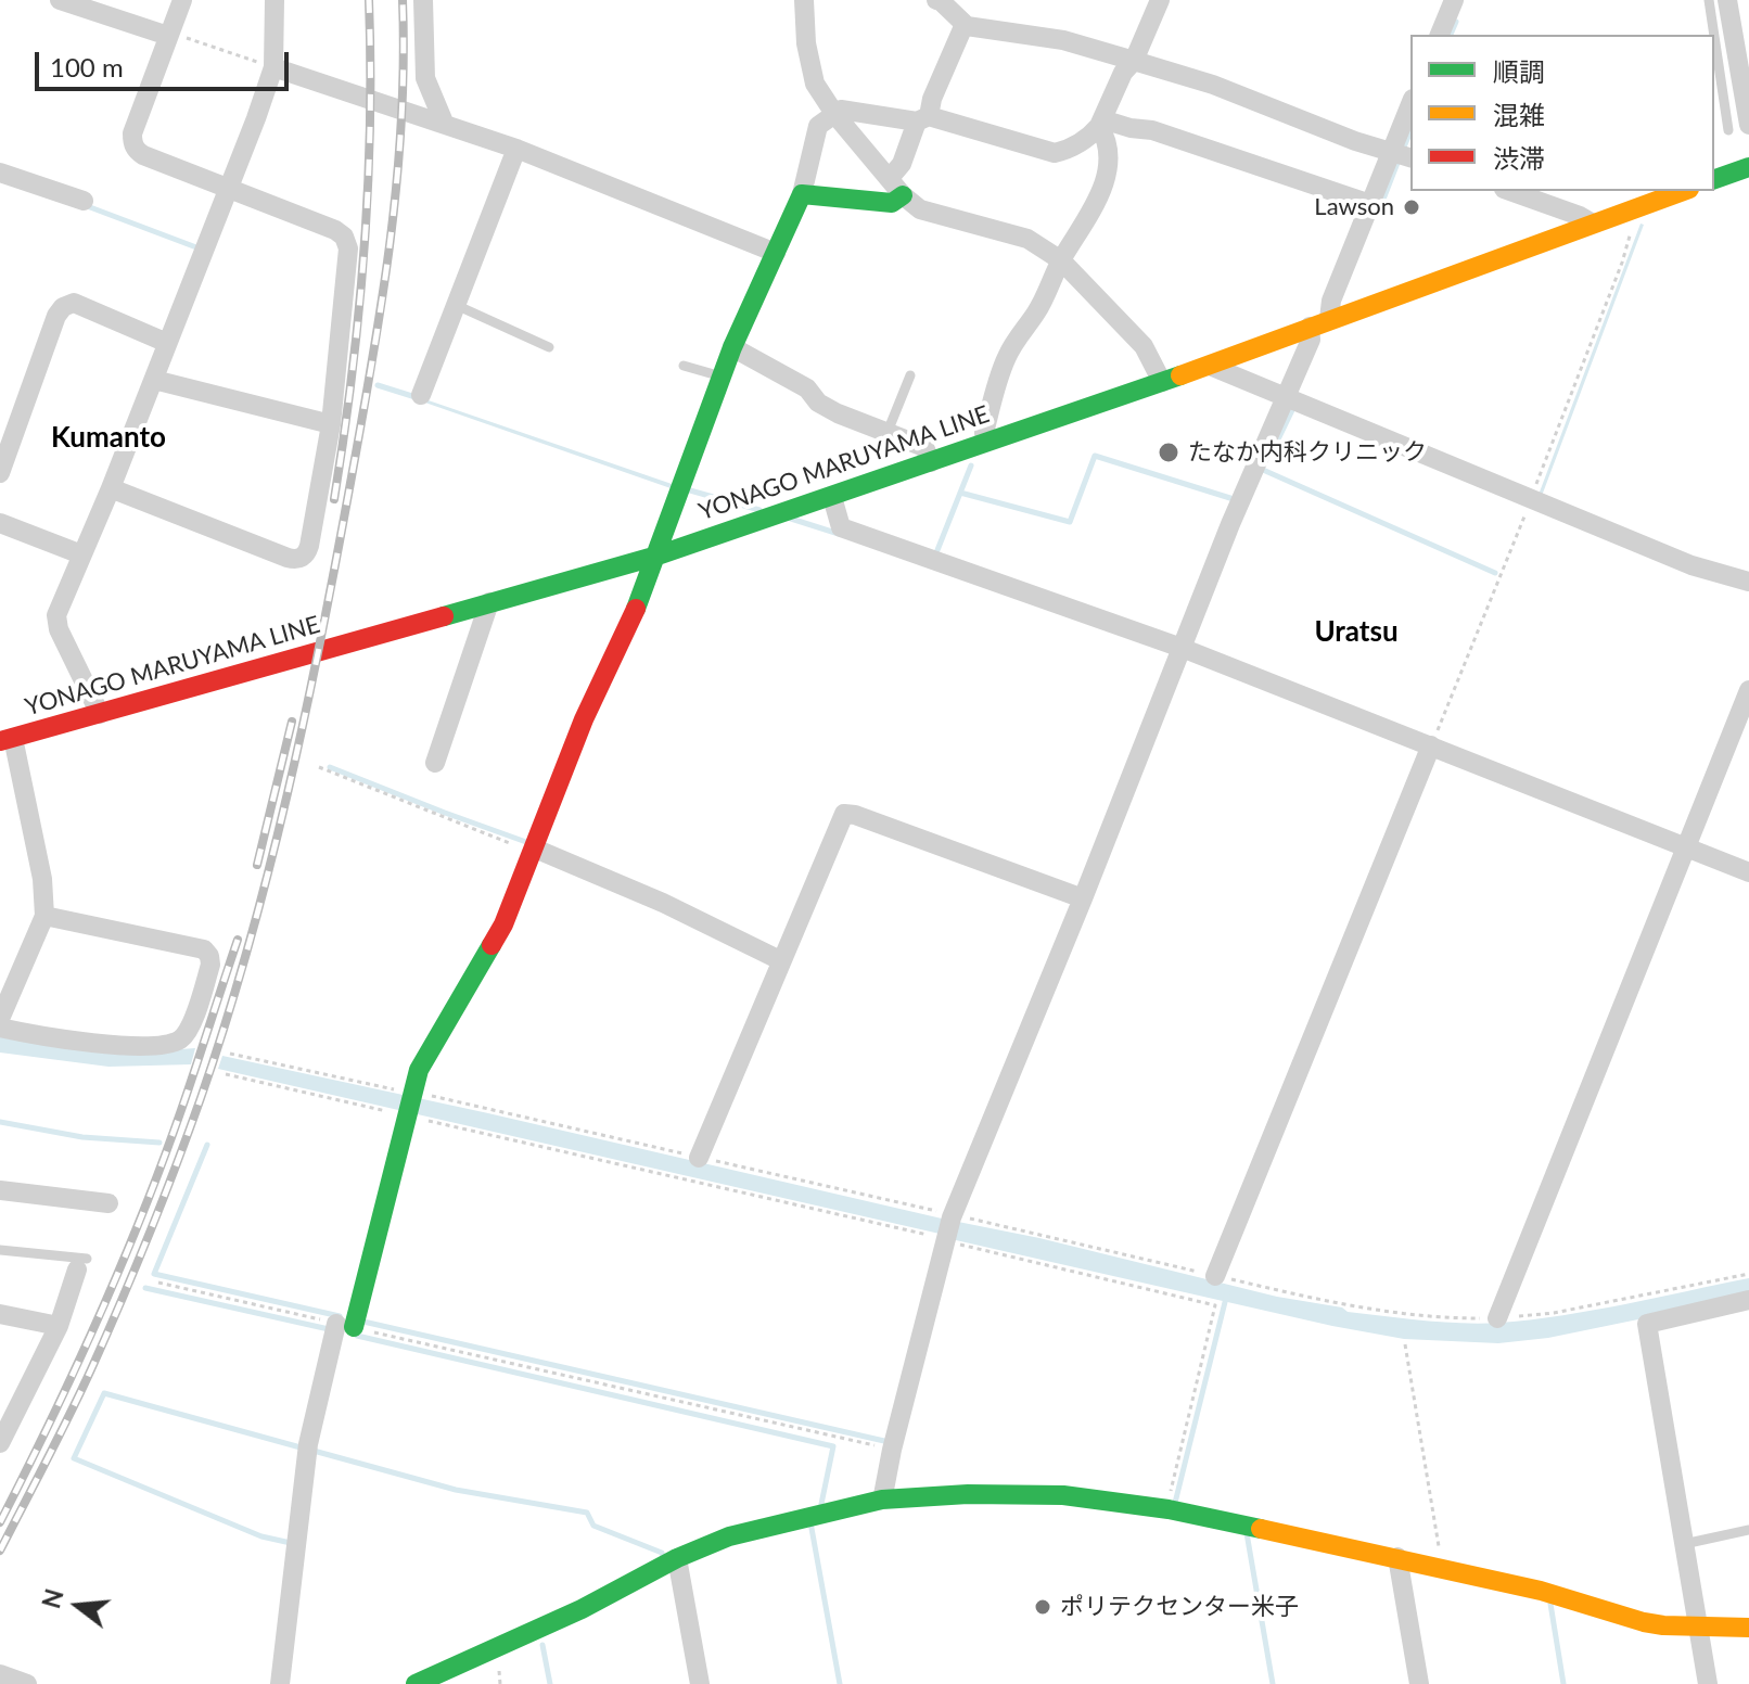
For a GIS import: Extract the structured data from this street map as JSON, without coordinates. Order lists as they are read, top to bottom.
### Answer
{
  "streets": {
    "street": ["YONAGO MARUYAMA LINE"]
  },
  "districts": ["Kumanto", "Uratsu"],
  "places": ["Lawson", "たなか内科クリニック", "ポリテクセンター米子"],
  "legend": ["順調", "混雑", "渋滞"],
  "scale_bar": "100 m",
  "north": "left"
}
